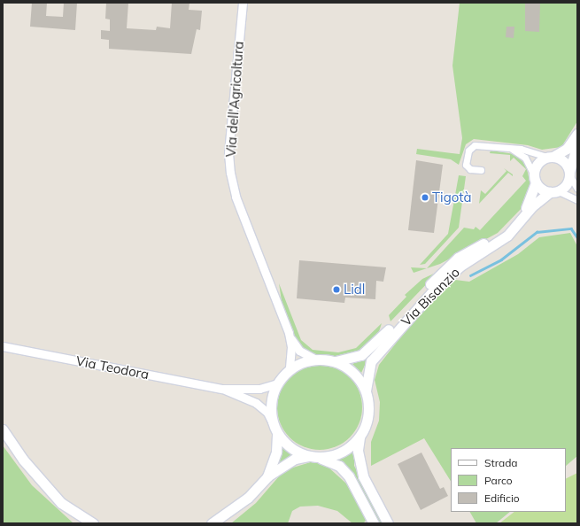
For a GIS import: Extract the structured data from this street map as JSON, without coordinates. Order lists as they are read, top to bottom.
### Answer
{
  "streets": {
    "main road": ["Via Bisanzio"],
    "street": ["Via dell'Agricoltura", "Via Teodora"]
  },
  "crossings": [
    ["Via dell'Agricoltura", "Via Bisanzio"],
    ["Via dell'Agricoltura", "Via Teodora"],
    ["Via Bisanzio", "Via Teodora"]
  ],
  "places": ["Tigotà", "Lidl"],
  "legend": ["Strada", "Parco", "Edificio"]
}
